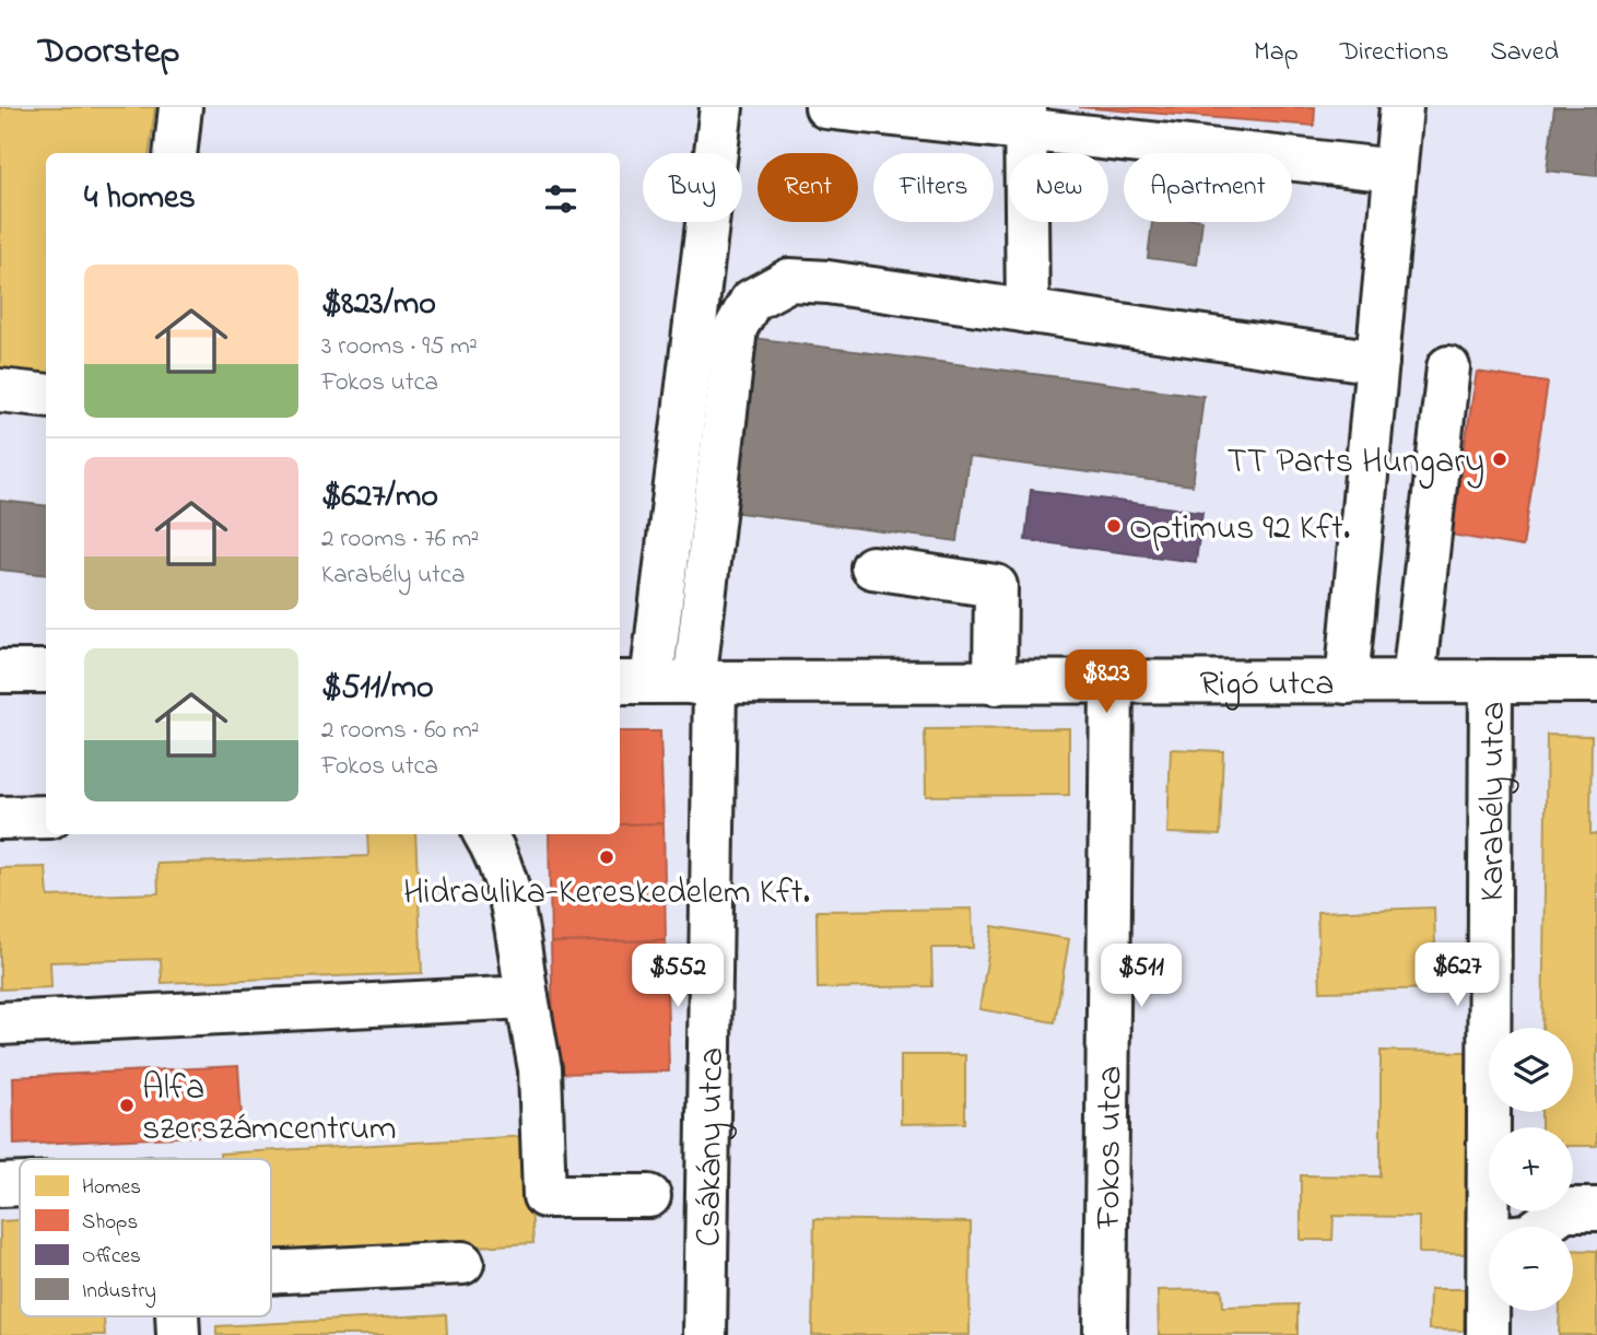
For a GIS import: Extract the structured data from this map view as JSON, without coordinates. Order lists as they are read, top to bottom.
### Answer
{
  "streets": {
    "street": [
      "Rigó utca",
      "Karabély utca",
      "Csákány utca",
      "Fokos utca"
    ]
  },
  "crossings": [
    ["Rigó utca", "Karabély utca"],
    ["Rigó utca", "Csákány utca"],
    ["Rigó utca", "Fokos utca"]
  ],
  "places": [
    "TT Parts Hungary",
    "Optimus 92 Kft.",
    "Hidraulika-Kereskedelem Kft.",
    "Alfa szerszámcentrum"
  ],
  "legend": [
    "Homes",
    "Shops",
    "Offices",
    "Industry"
  ],
  "page": {
    "header": "Doorstep",
    "nav": ["Map", "Directions", "Saved"],
    "chip": [
      "Buy",
      "Rent",
      "Filters",
      "New",
      "Apartment"
    ],
    "heading": "4 homes",
    "list": [
      {
        "name": "$823/mo",
        "note": "3 rooms · 95 m² · Fokos utca"
      },
      {
        "name": "$627/mo",
        "note": "2 rooms · 76 m² · Karabély utca"
      },
      {
        "name": "$511/mo",
        "note": "2 rooms · 60 m² · Fokos utca"
      }
    ],
    "price": [
      "$823",
      "$627",
      "$552",
      "$511"
    ],
    "map_buttons": ["+", "−"]
  }
}
